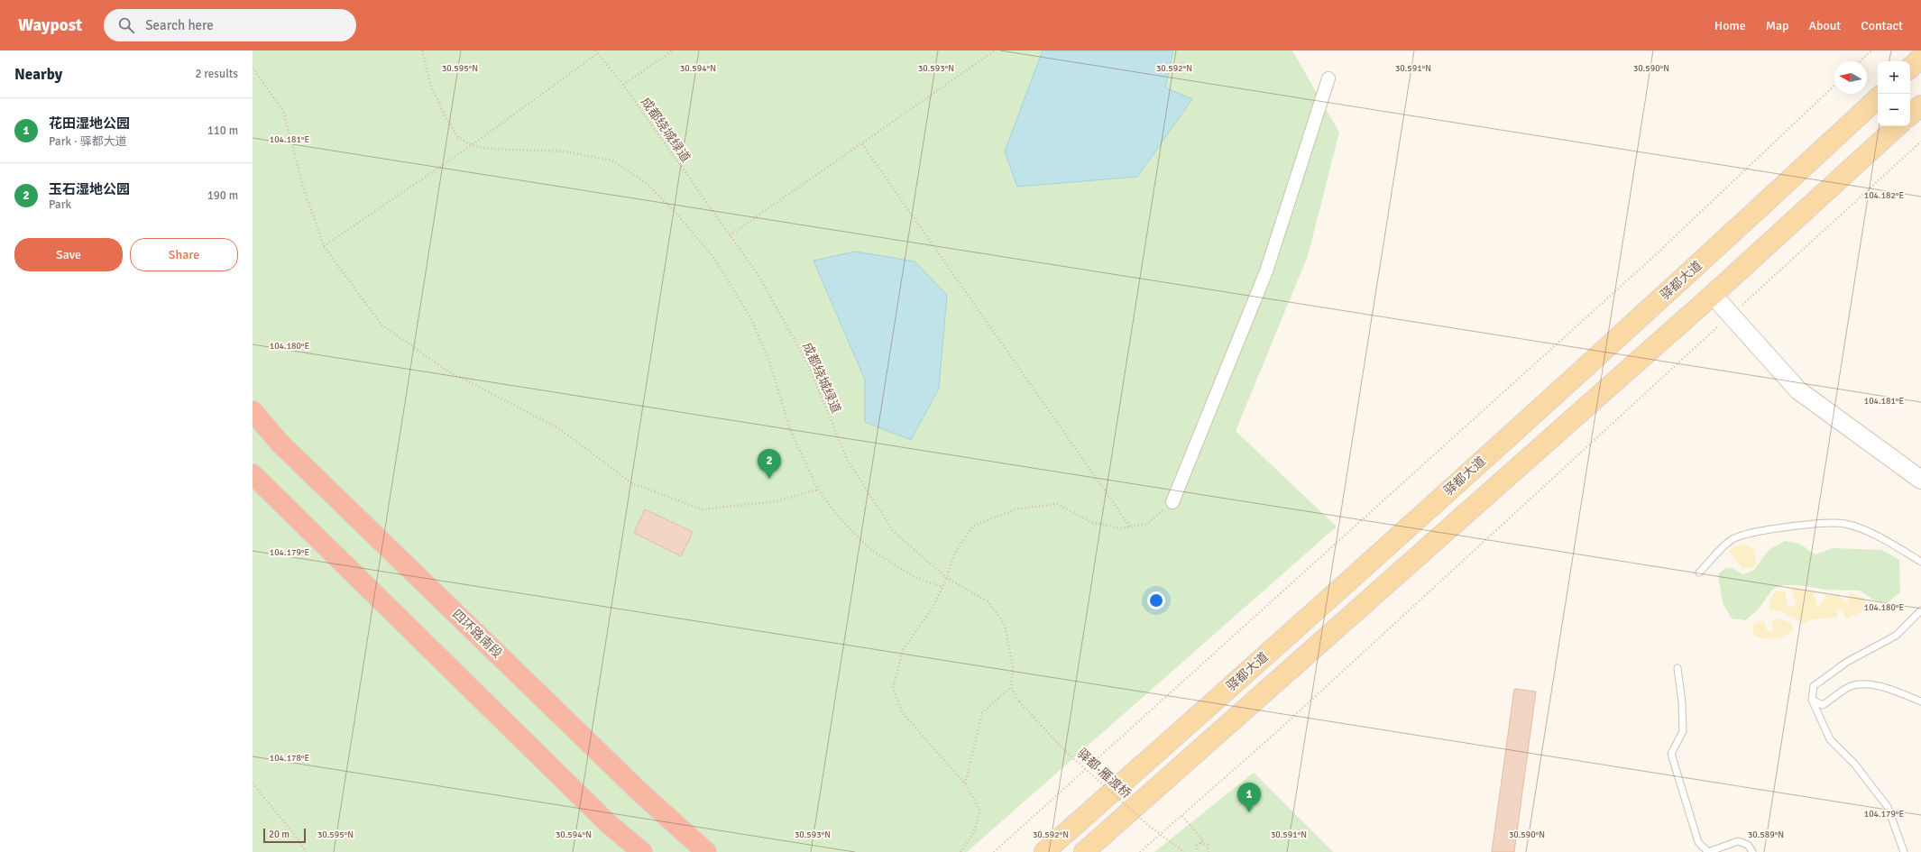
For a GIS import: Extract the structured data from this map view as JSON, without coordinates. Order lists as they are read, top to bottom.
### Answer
{
  "streets": {
    "highway": ["四环路南段"],
    "main road": ["驿都大道"],
    "path": ["成都绕城绿道", "驿都·雁渡桥"]
  },
  "crossings": [
    ["成都绕城绿道", "驿都·雁渡桥"]
  ],
  "scale_bar": "20 m",
  "north": "left",
  "page": {
    "header": "Waypost",
    "search": "Search here",
    "nav": [
      "Home",
      "Map",
      "About",
      "Contact"
    ],
    "heading": ["Nearby", "2 results"],
    "map_buttons": ["+", "−"],
    "list": [
      {
        "mark": "1",
        "name": "花田湿地公园",
        "note": "Park · 驿都大道",
        "value": "110 m"
      },
      {
        "mark": "2",
        "name": "玉石湿地公园",
        "note": "Park",
        "value": "190 m"
      }
    ],
    "buttons": ["Save", "Share"],
    "pins": ["2", "1"],
    "scale": "20 m"
  },
  "coordinates": [
    "30.595°N",
    "30.594°N",
    "30.593°N",
    "30.592°N",
    "30.591°N",
    "30.590°N",
    "104.181°E",
    "104.182°E",
    "104.180°E",
    "104.179°E",
    "104.178°E",
    "30.589°N"
  ]
}
